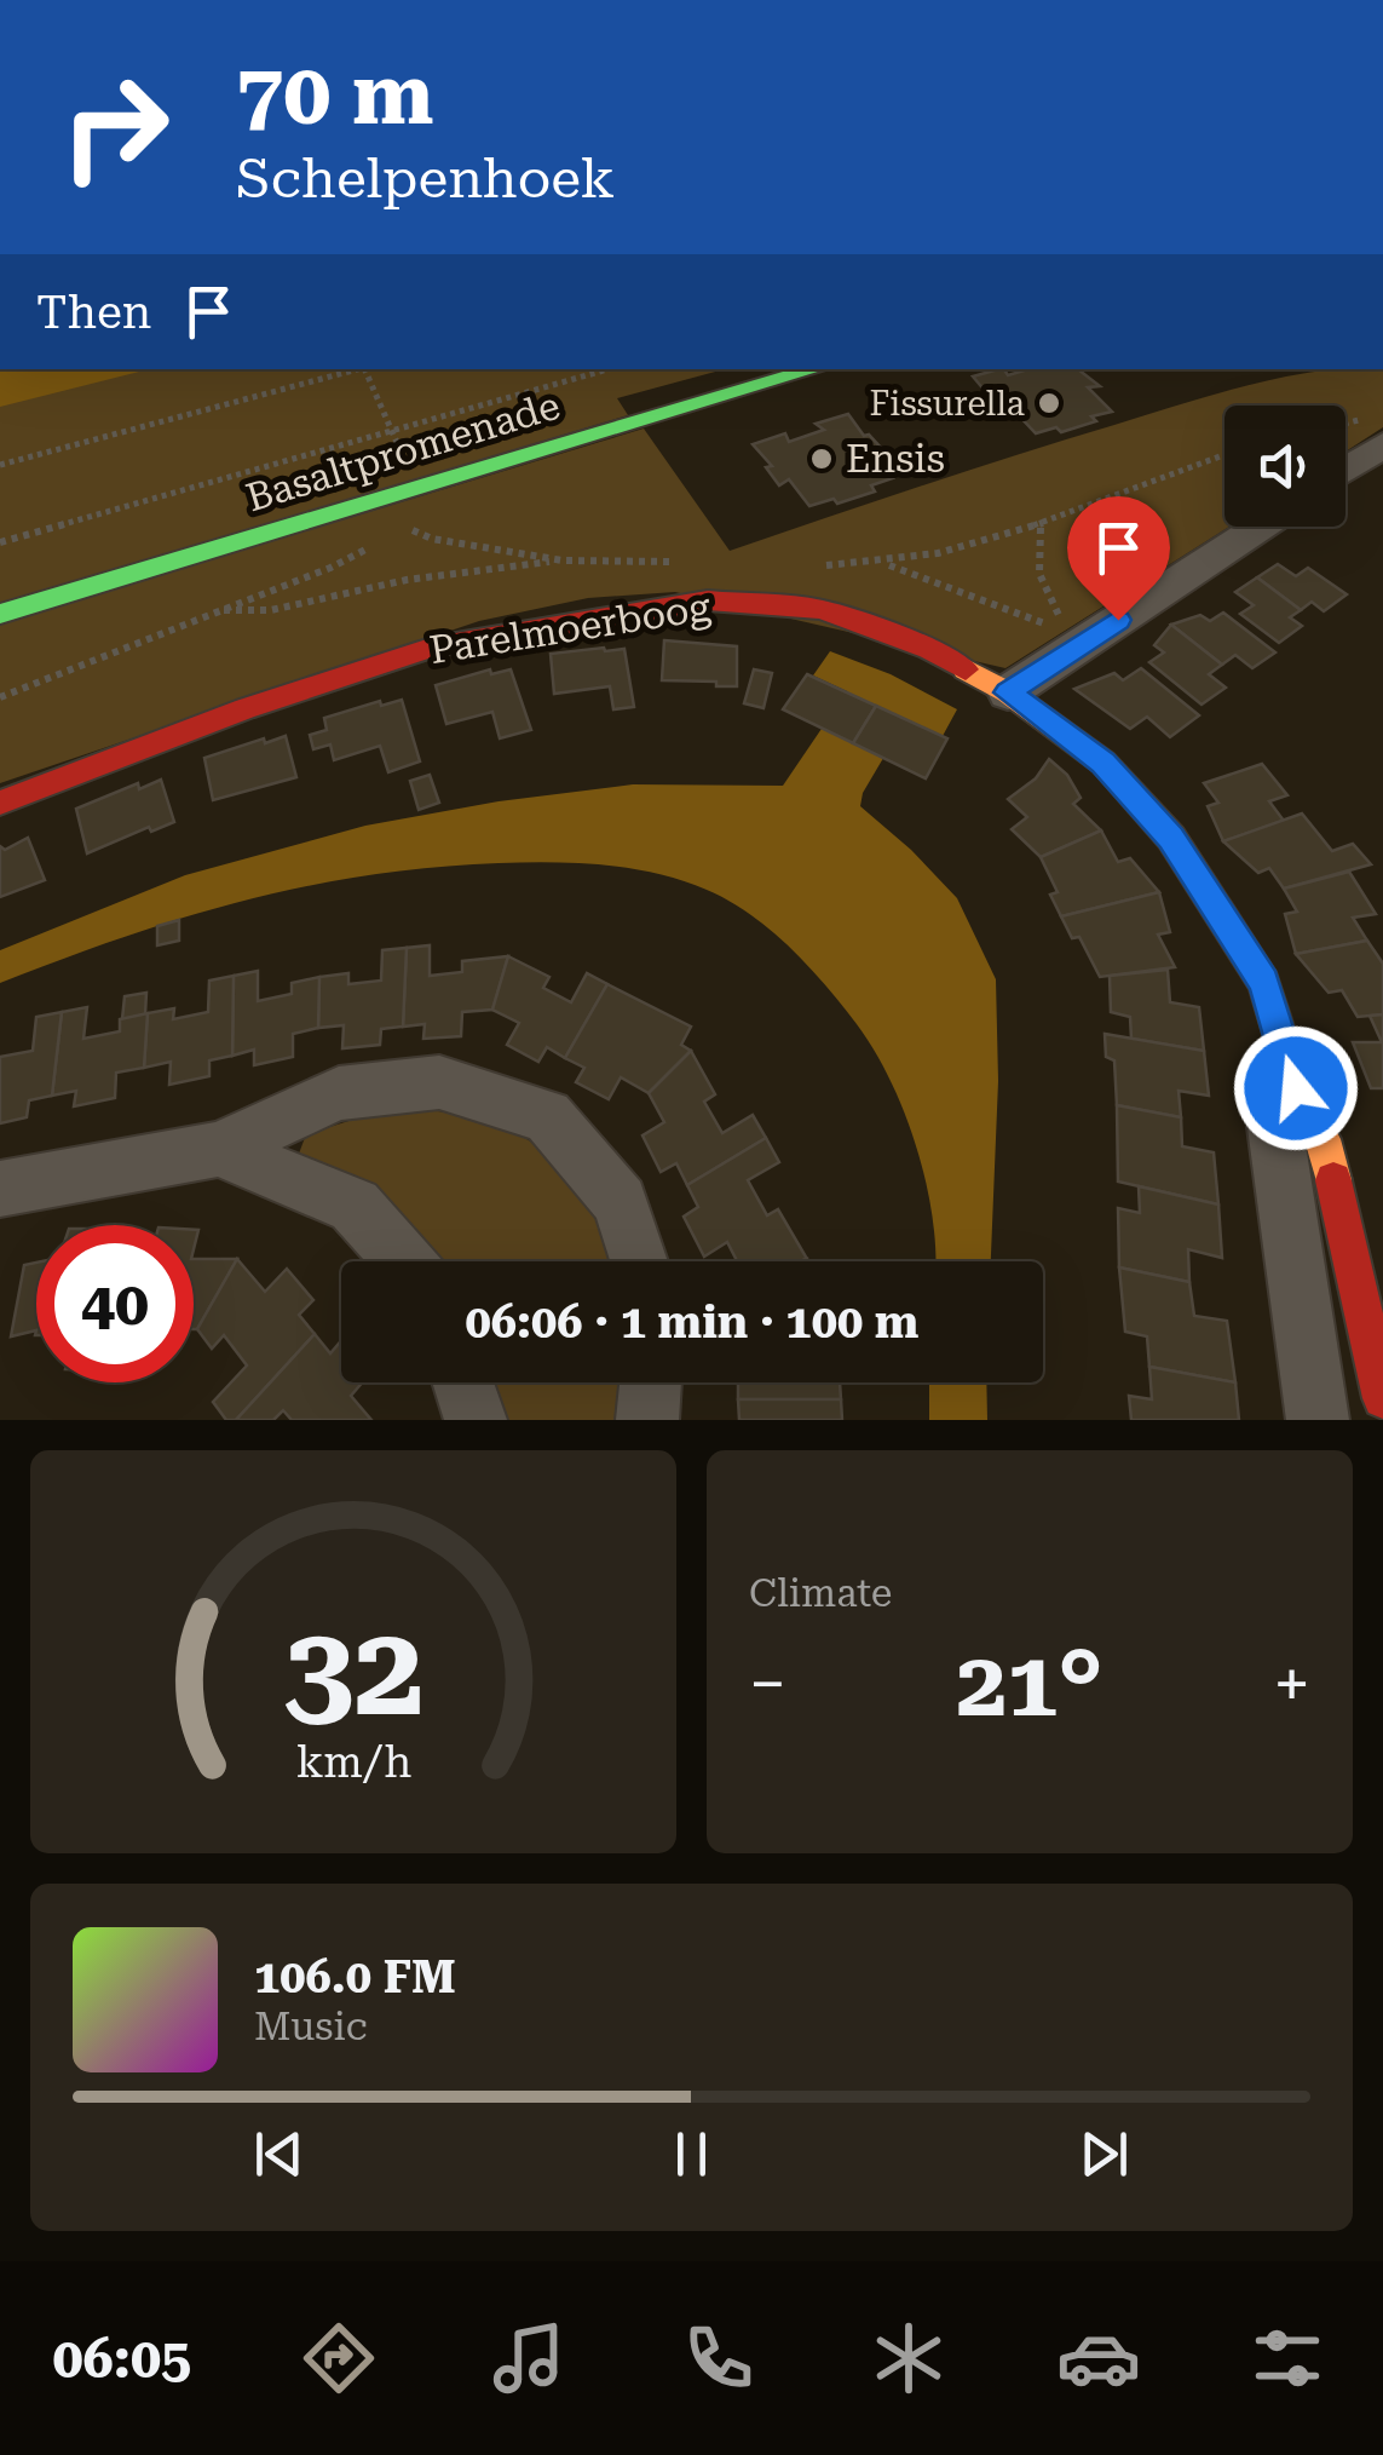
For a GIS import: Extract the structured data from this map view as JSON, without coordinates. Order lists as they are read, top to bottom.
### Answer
{
  "streets": {
    "street": ["Basaltpromenade", "Parelmoerboog"]
  },
  "places": ["Fissurella", "Ensis"],
  "page": {
    "turn": ["70 m", "Schelpenhoek"],
    "then": "Then",
    "limit": "40",
    "trip": "06:06 · 1 min · 100 m",
    "tile": "Climate",
    "heat": ["−", "21°", "+"],
    "song": ["106.0 FM", "Music"],
    "tabs": "06:05",
    "gauge": ["32", "km/h"]
  }
}
